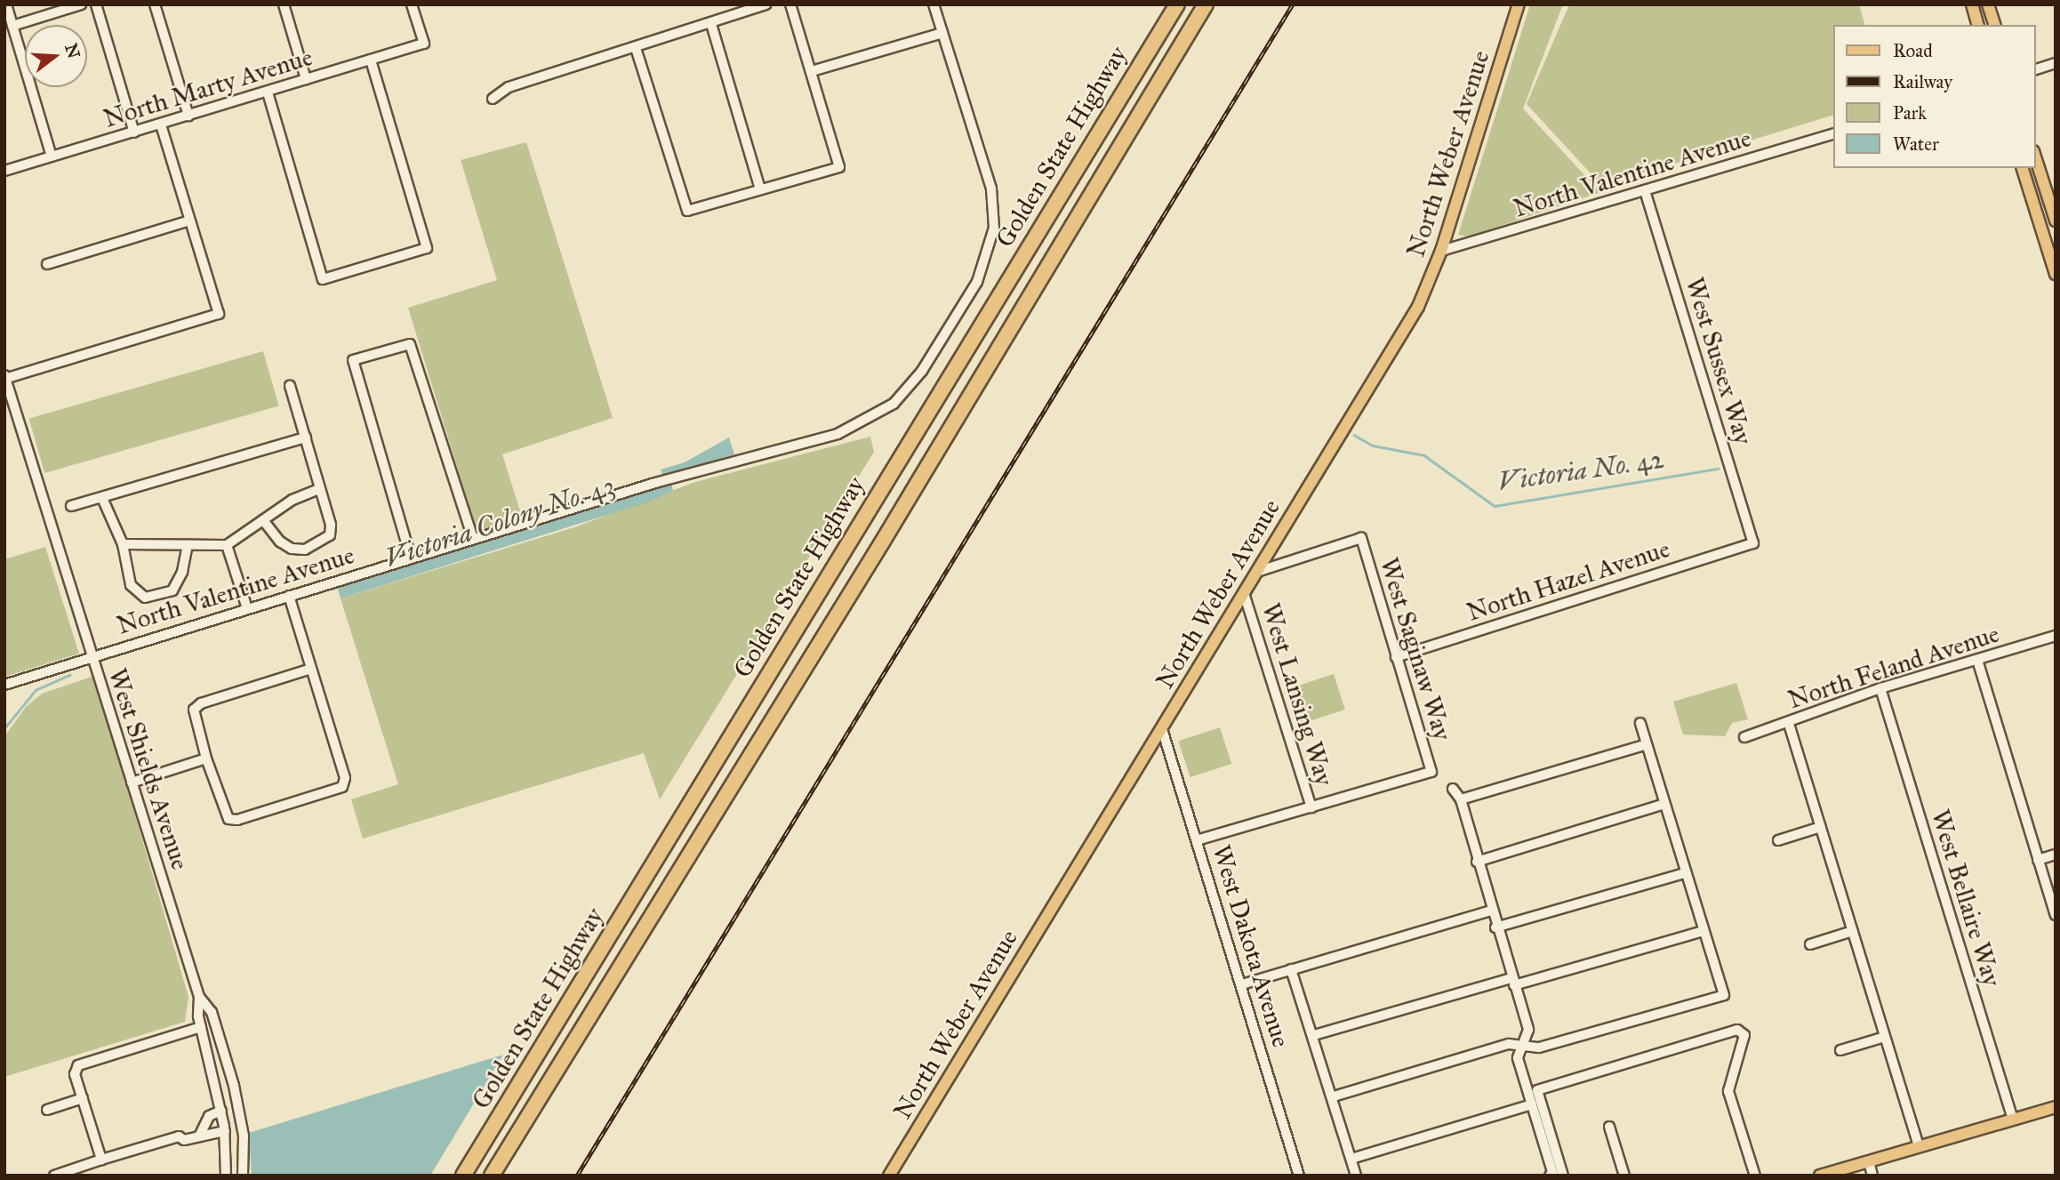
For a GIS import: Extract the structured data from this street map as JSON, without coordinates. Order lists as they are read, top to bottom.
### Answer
{
  "streets": {
    "highway": ["Golden State Highway"],
    "main road": ["North Weber Avenue"],
    "street": [
      "North Marty Avenue",
      "North Valentine Avenue",
      "West Sussex Way",
      "North Hazel Avenue",
      "West Saginaw Way",
      "North Feland Avenue",
      "West Lansing Way",
      "West Shields Avenue",
      "West Bellaire Way",
      "West Dakota Avenue"
    ]
  },
  "crossings": [
    ["North Weber Avenue", "North Valentine Avenue"],
    ["North Weber Avenue", "West Saginaw Way"],
    ["North Weber Avenue", "West Lansing Way"],
    ["North Weber Avenue", "West Dakota Avenue"],
    ["North Valentine Avenue", "West Sussex Way"],
    ["North Valentine Avenue", "West Shields Avenue"],
    ["West Sussex Way", "North Hazel Avenue"],
    ["North Hazel Avenue", "West Saginaw Way"],
    ["West Saginaw Way", "West Lansing Way"],
    ["North Feland Avenue", "West Bellaire Way"]
  ],
  "water": ["Victoria No. 42", "Victoria Colony No. 43"],
  "legend": [
    "Road",
    "Railway",
    "Park",
    "Water"
  ],
  "north": "right"
}
